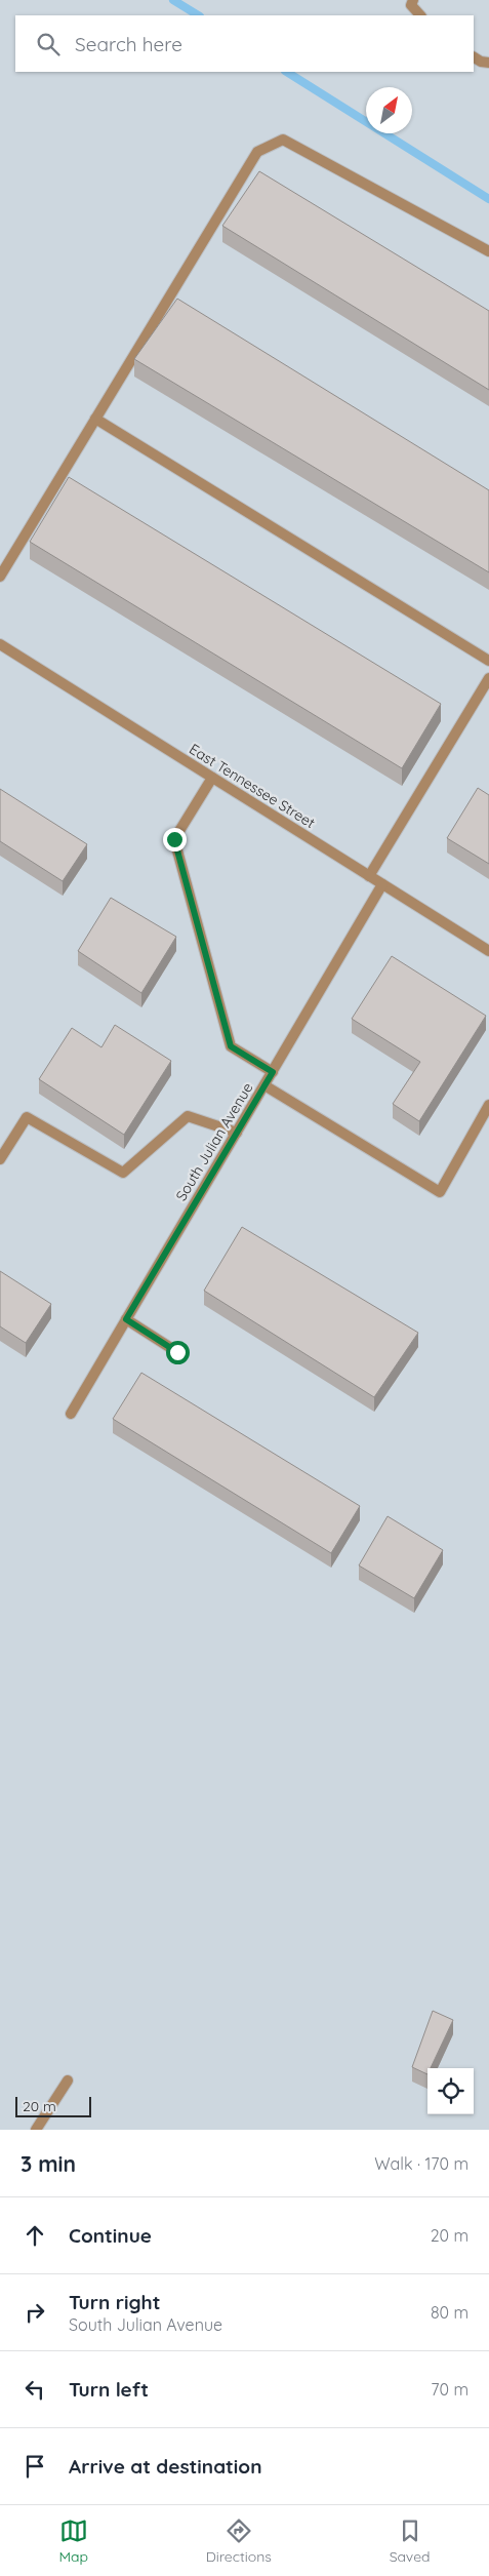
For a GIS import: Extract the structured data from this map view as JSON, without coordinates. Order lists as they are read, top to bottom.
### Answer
{
  "streets": {
    "street": ["East Tennessee Street", "South Julian Avenue"]
  },
  "crossings": [
    ["East Tennessee Street", "South Julian Avenue"]
  ],
  "scale_bar": "20 m",
  "north": "top right",
  "page": {
    "search": "Search here",
    "scale": "20 m",
    "heading": ["3 min", "Walk · 170 m"],
    "list": [
      ["Continue", "20 m"],
      ["Turn right", "South Julian Avenue", "80 m"],
      ["Turn left", "70 m"],
      "Arrive at destination"
    ],
    "nav": ["Map", "Directions", "Saved"]
  }
}
